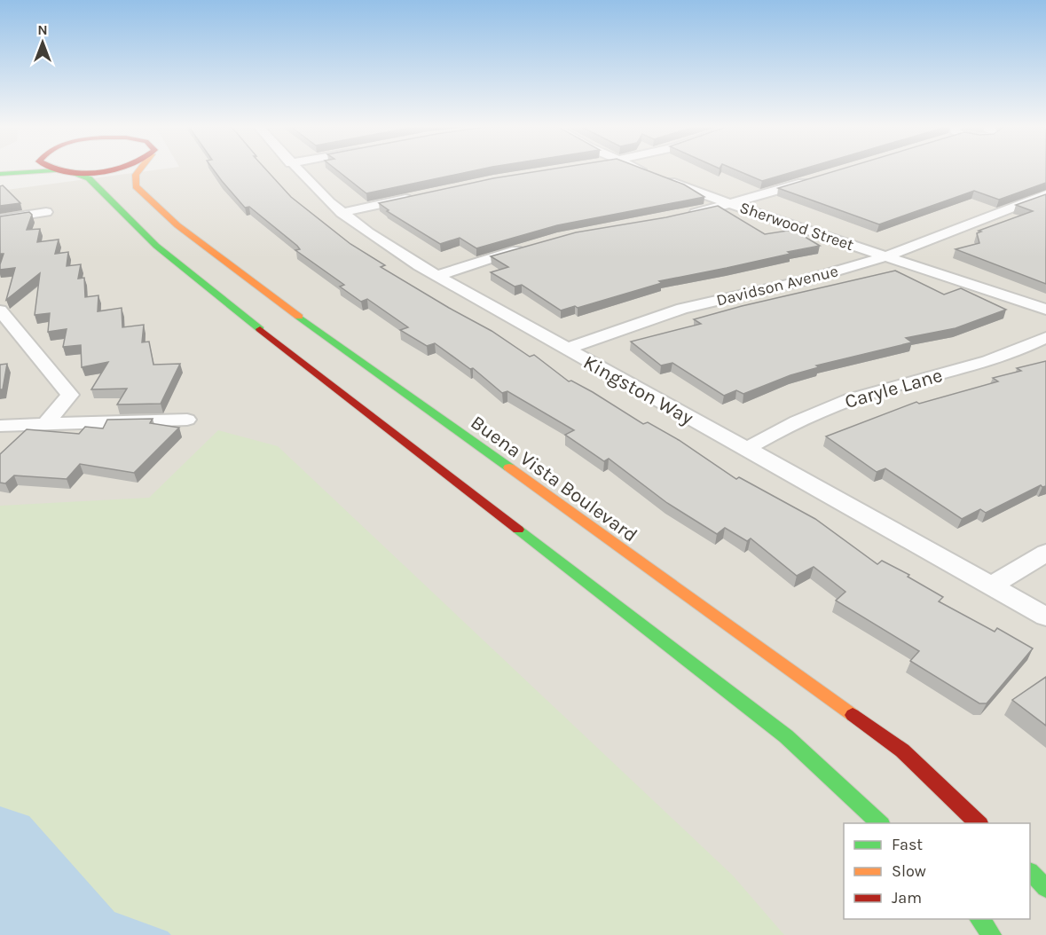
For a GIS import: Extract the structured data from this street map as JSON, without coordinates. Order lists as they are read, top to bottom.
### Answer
{
  "streets": {
    "main road": ["Buena Vista Boulevard"],
    "street": [
      "Sherwood Street",
      "Davidson Avenue",
      "Caryle Lane",
      "Kingston Way"
    ]
  },
  "crossings": [
    ["Sherwood Street", "Davidson Avenue"],
    ["Davidson Avenue", "Kingston Way"],
    ["Caryle Lane", "Kingston Way"]
  ],
  "legend": ["Fast", "Slow", "Jam"],
  "north": "top"
}
